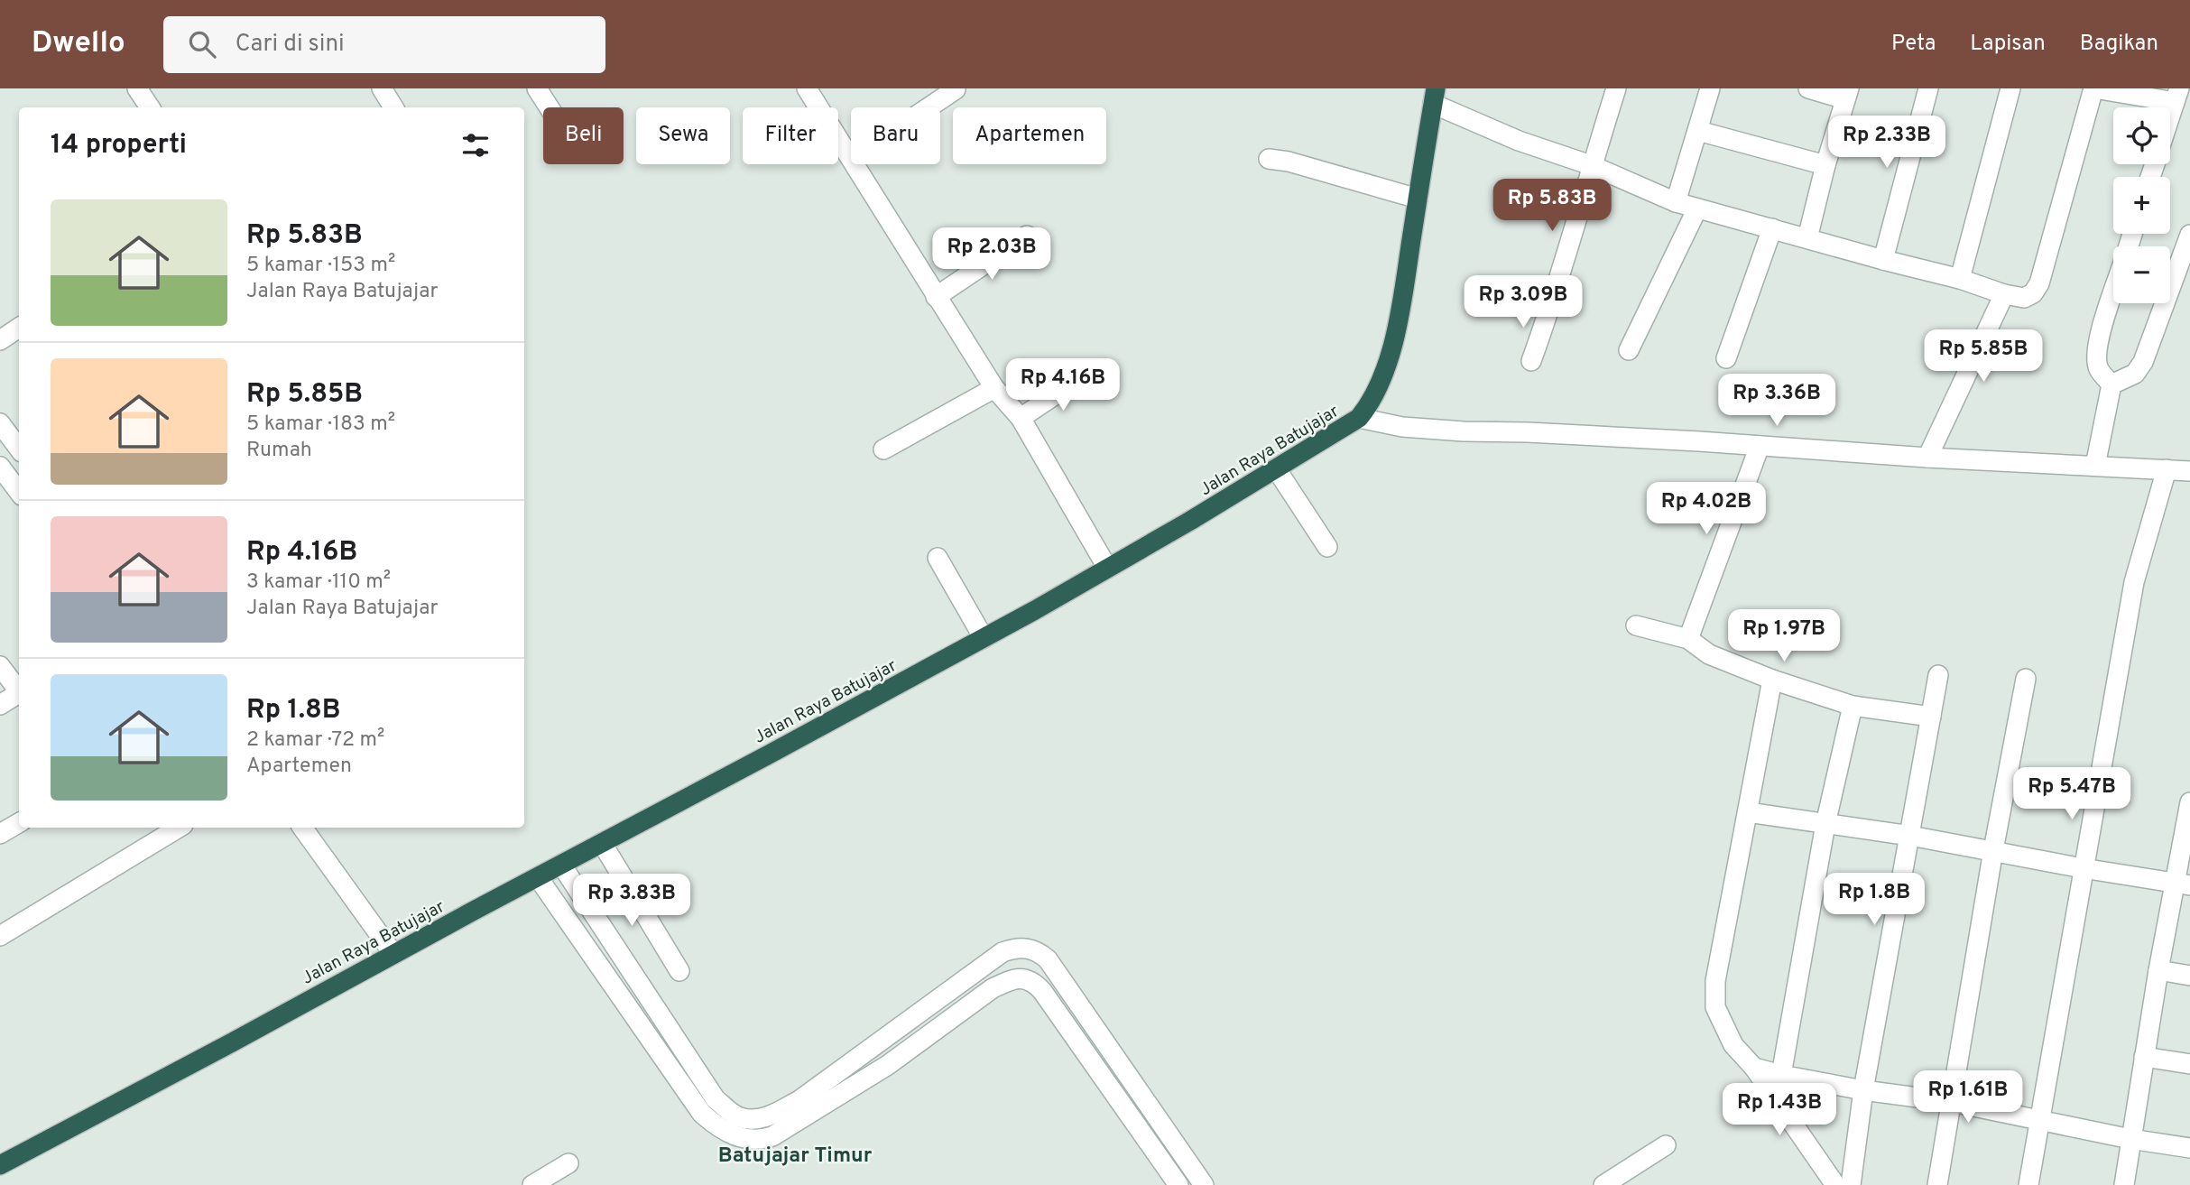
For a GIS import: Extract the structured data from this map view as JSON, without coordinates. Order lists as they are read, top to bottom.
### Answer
{
  "streets": {
    "highway": ["Jalan Raya Batujajar"]
  },
  "districts": ["Batujajar Timur"],
  "page": {
    "header": "Dwello",
    "search": "Cari di sini",
    "nav": ["Peta", "Lapisan", "Bagikan"],
    "map_buttons": ["+", "−"],
    "chip": [
      "Beli",
      "Sewa",
      "Filter",
      "Baru",
      "Apartemen"
    ],
    "heading": "14 properti",
    "price": [
      "Rp 2.33B",
      "Rp 5.83B",
      "Rp 2.03B",
      "Rp 3.09B",
      "Rp 5.85B",
      "Rp 4.16B",
      "Rp 3.36B",
      "Rp 4.02B",
      "Rp 1.97B",
      "Rp 5.47B",
      "Rp 1.8B",
      "Rp 3.83B",
      "Rp 1.61B",
      "Rp 1.43B"
    ],
    "list": [
      {
        "name": "Rp 5.83B",
        "note": "5 kamar · 153 m² · Jalan Raya Batujajar"
      },
      {
        "name": "Rp 5.85B",
        "note": "5 kamar · 183 m² · Rumah"
      },
      {
        "name": "Rp 4.16B",
        "note": "3 kamar · 110 m² · Jalan Raya Batujajar"
      },
      {
        "name": "Rp 1.8B",
        "note": "2 kamar · 72 m² · Apartemen"
      }
    ]
  }
}
